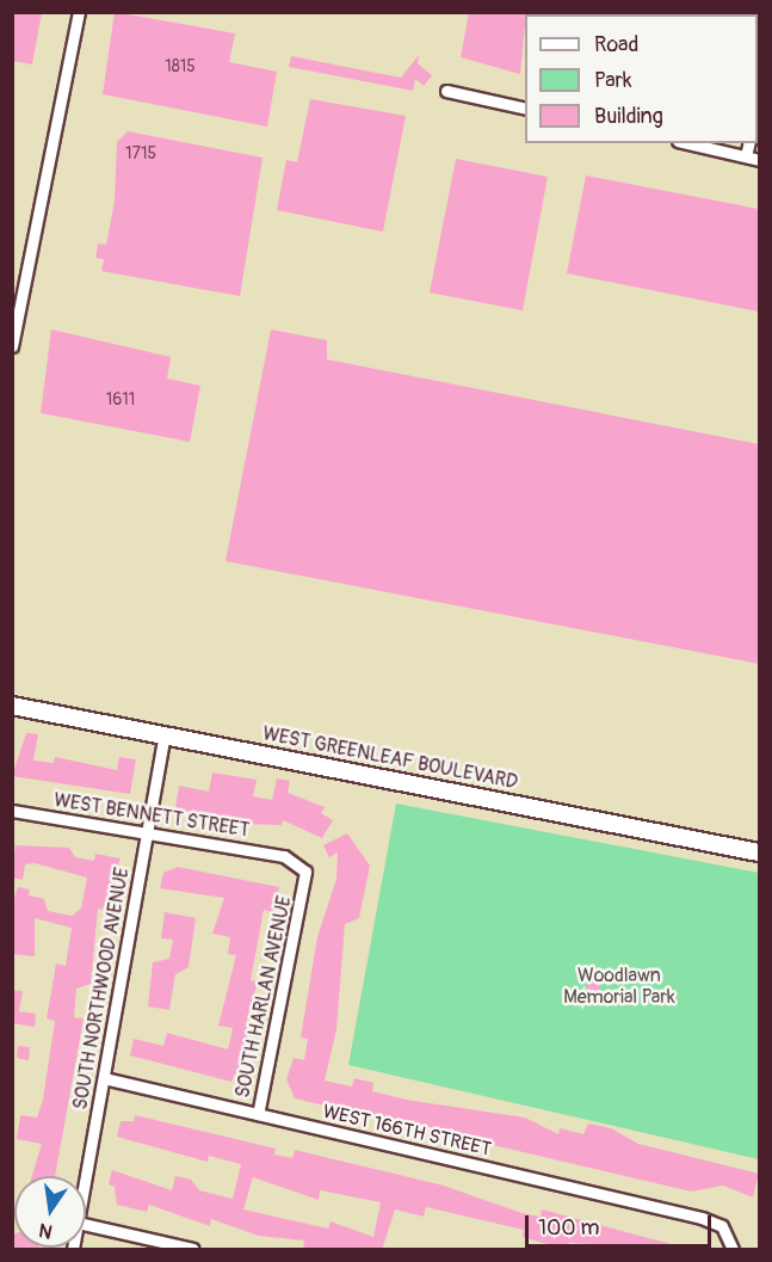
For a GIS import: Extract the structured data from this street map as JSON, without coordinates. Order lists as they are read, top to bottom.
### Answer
{
  "streets": {
    "street": [
      "WEST GREENLEAF BOULEVARD",
      "WEST BENNETT STREET",
      "SOUTH NORTHWOOD AVENUE",
      "SOUTH HARLAN AVENUE",
      "WEST 166TH STREET"
    ]
  },
  "crossings": [
    ["WEST GREENLEAF BOULEVARD", "SOUTH NORTHWOOD AVENUE"],
    ["WEST BENNETT STREET", "SOUTH NORTHWOOD AVENUE"],
    ["WEST BENNETT STREET", "SOUTH HARLAN AVENUE"],
    ["SOUTH NORTHWOOD AVENUE", "WEST 166TH STREET"],
    ["SOUTH HARLAN AVENUE", "WEST 166TH STREET"]
  ],
  "parks": ["Woodlawn Memorial Park"],
  "house_numbers": ["1815", "1715", "1611"],
  "legend": ["Road", "Park", "Building"],
  "scale_bar": "100 m",
  "north": "bottom"
}
